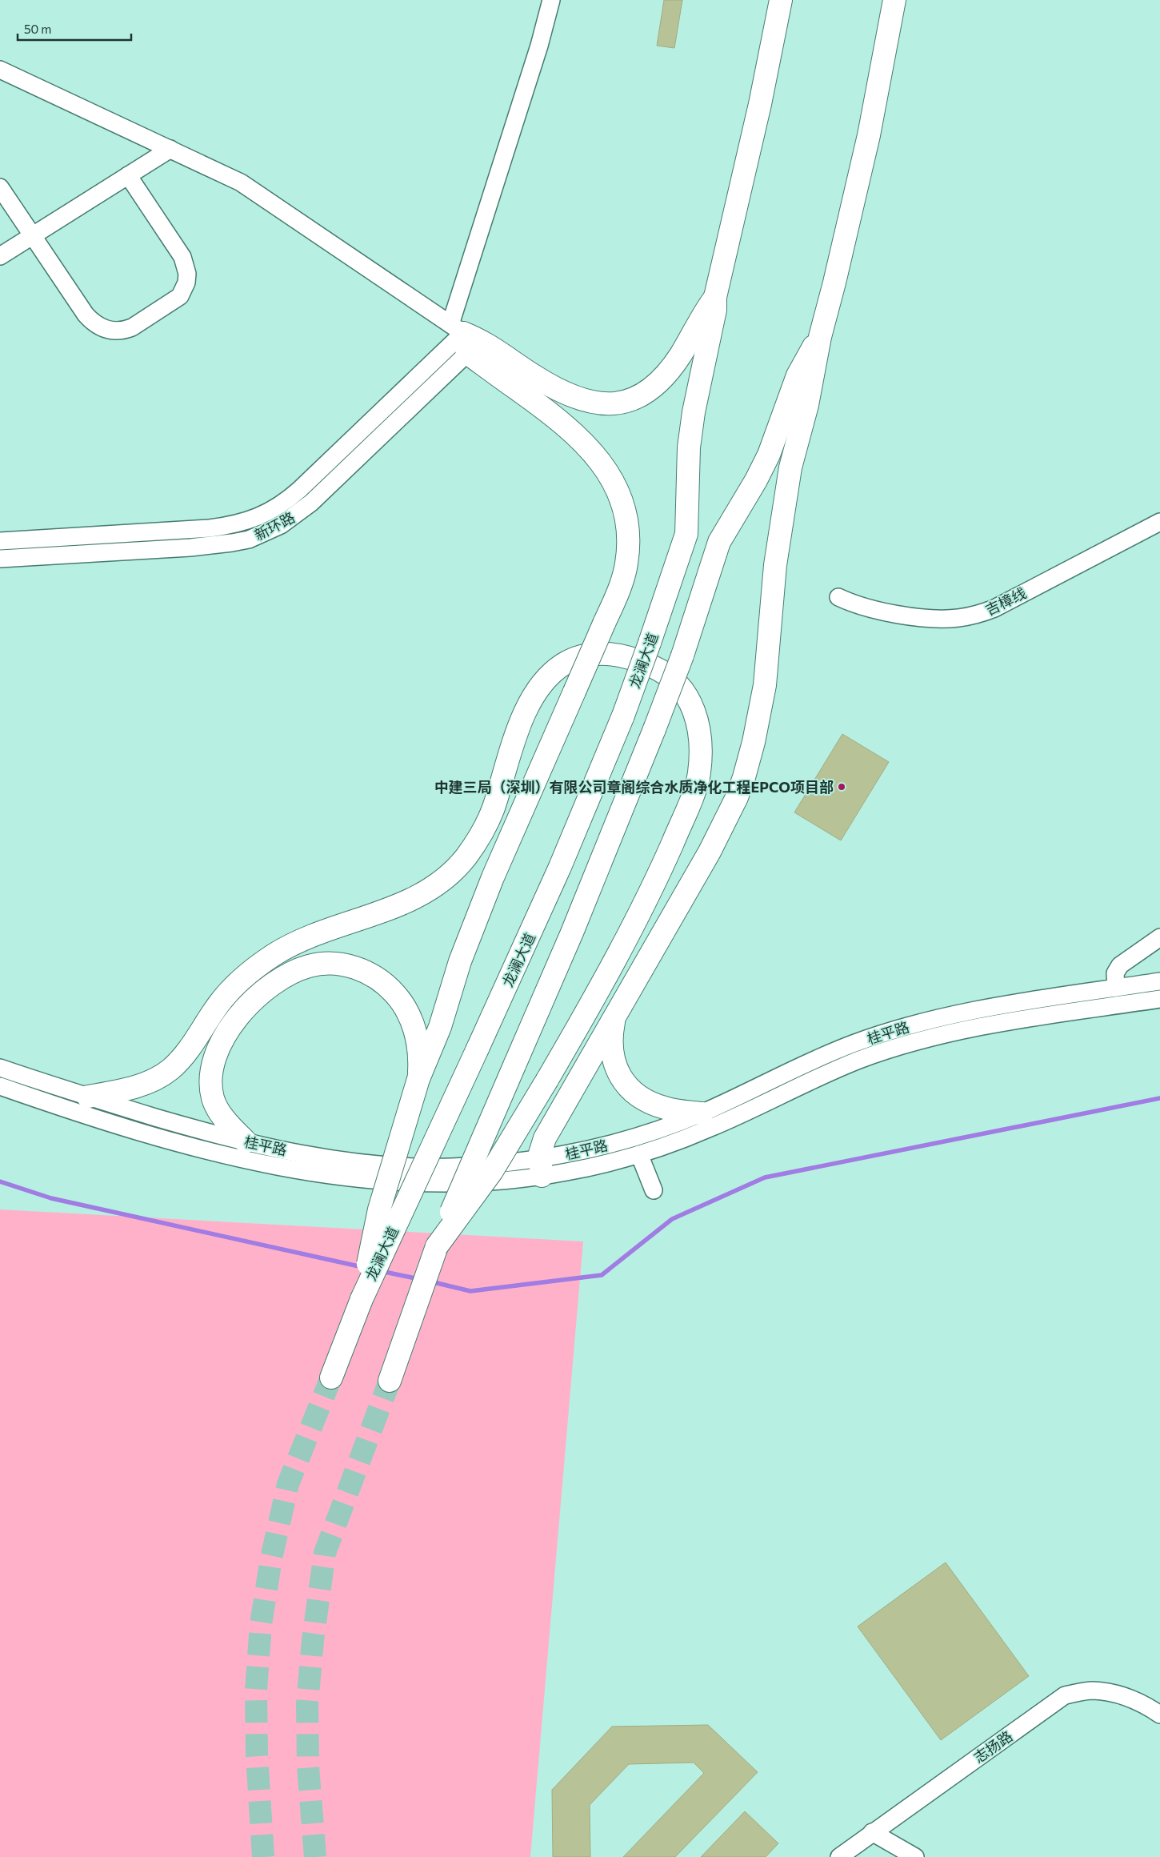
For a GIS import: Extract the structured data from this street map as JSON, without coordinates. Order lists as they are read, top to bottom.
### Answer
{
  "streets": {
    "highway": ["龙澜大道"],
    "street": [
      "新环路",
      "吉樟线",
      "桂平路",
      "志扬路"
    ]
  },
  "places": ["中建三局（深圳）有限公司章阁综合水质净化工程EPCO项目部"],
  "scale_bar": "50 m"
}
